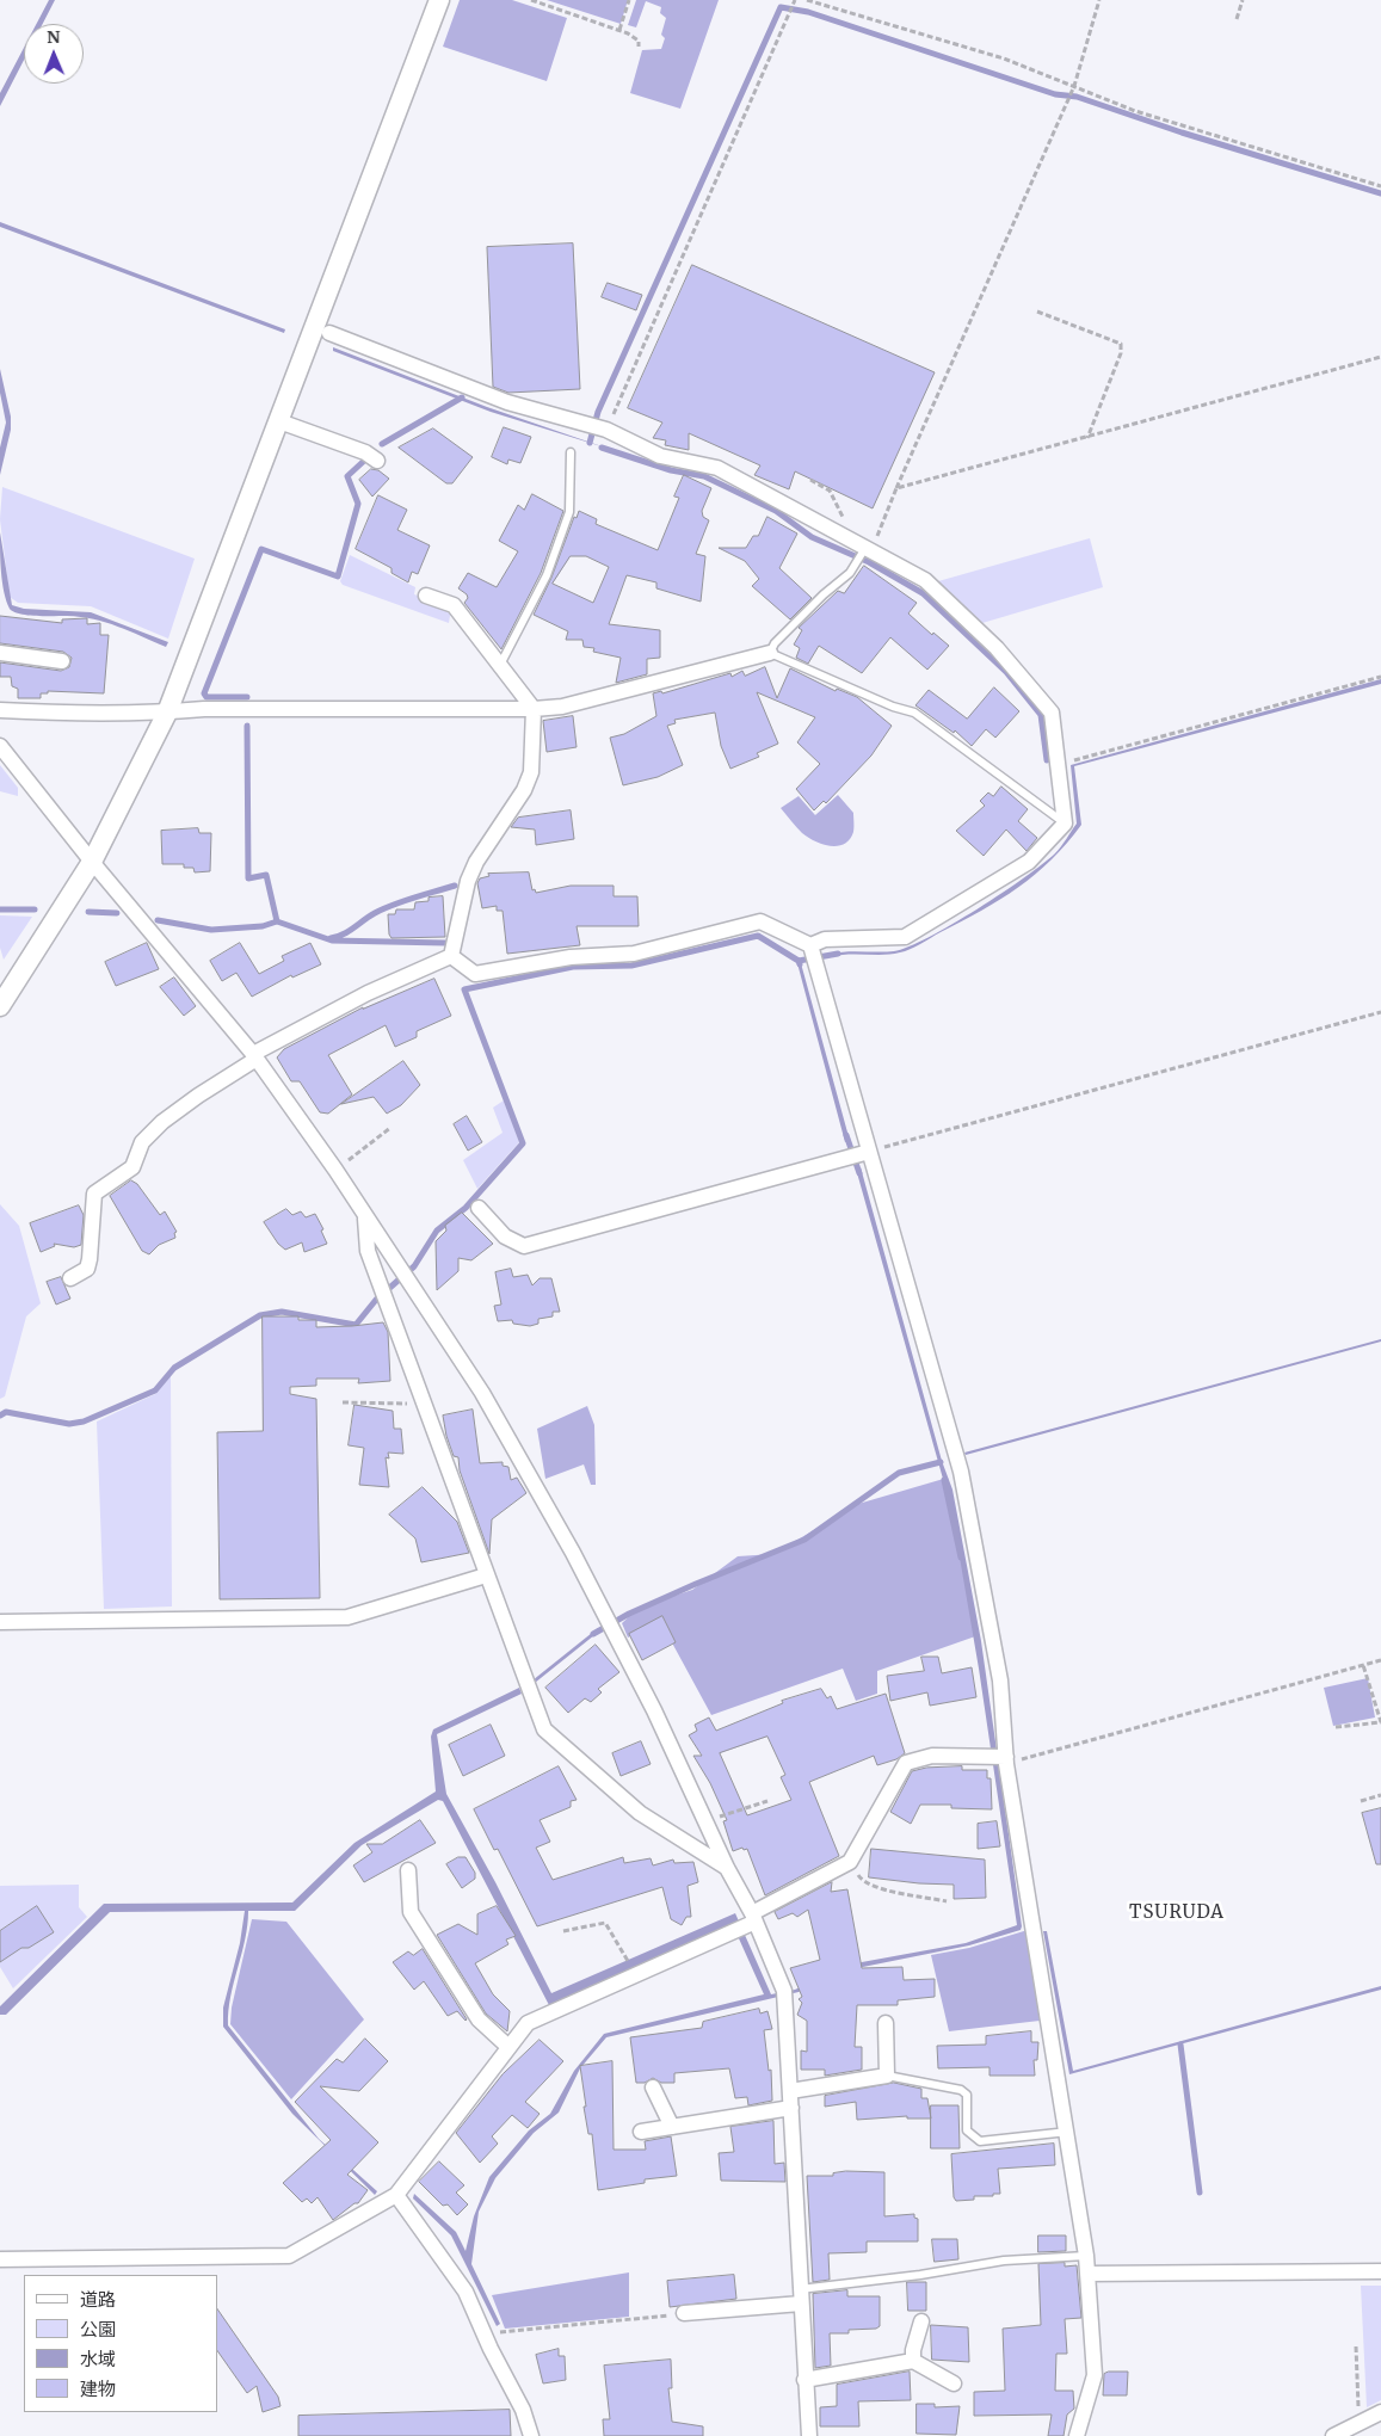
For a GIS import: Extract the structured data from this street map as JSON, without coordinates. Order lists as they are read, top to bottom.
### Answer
{
  "districts": ["TSURUDA"],
  "legend": [
    "道路",
    "公園",
    "水域",
    "建物"
  ],
  "north": "top"
}
